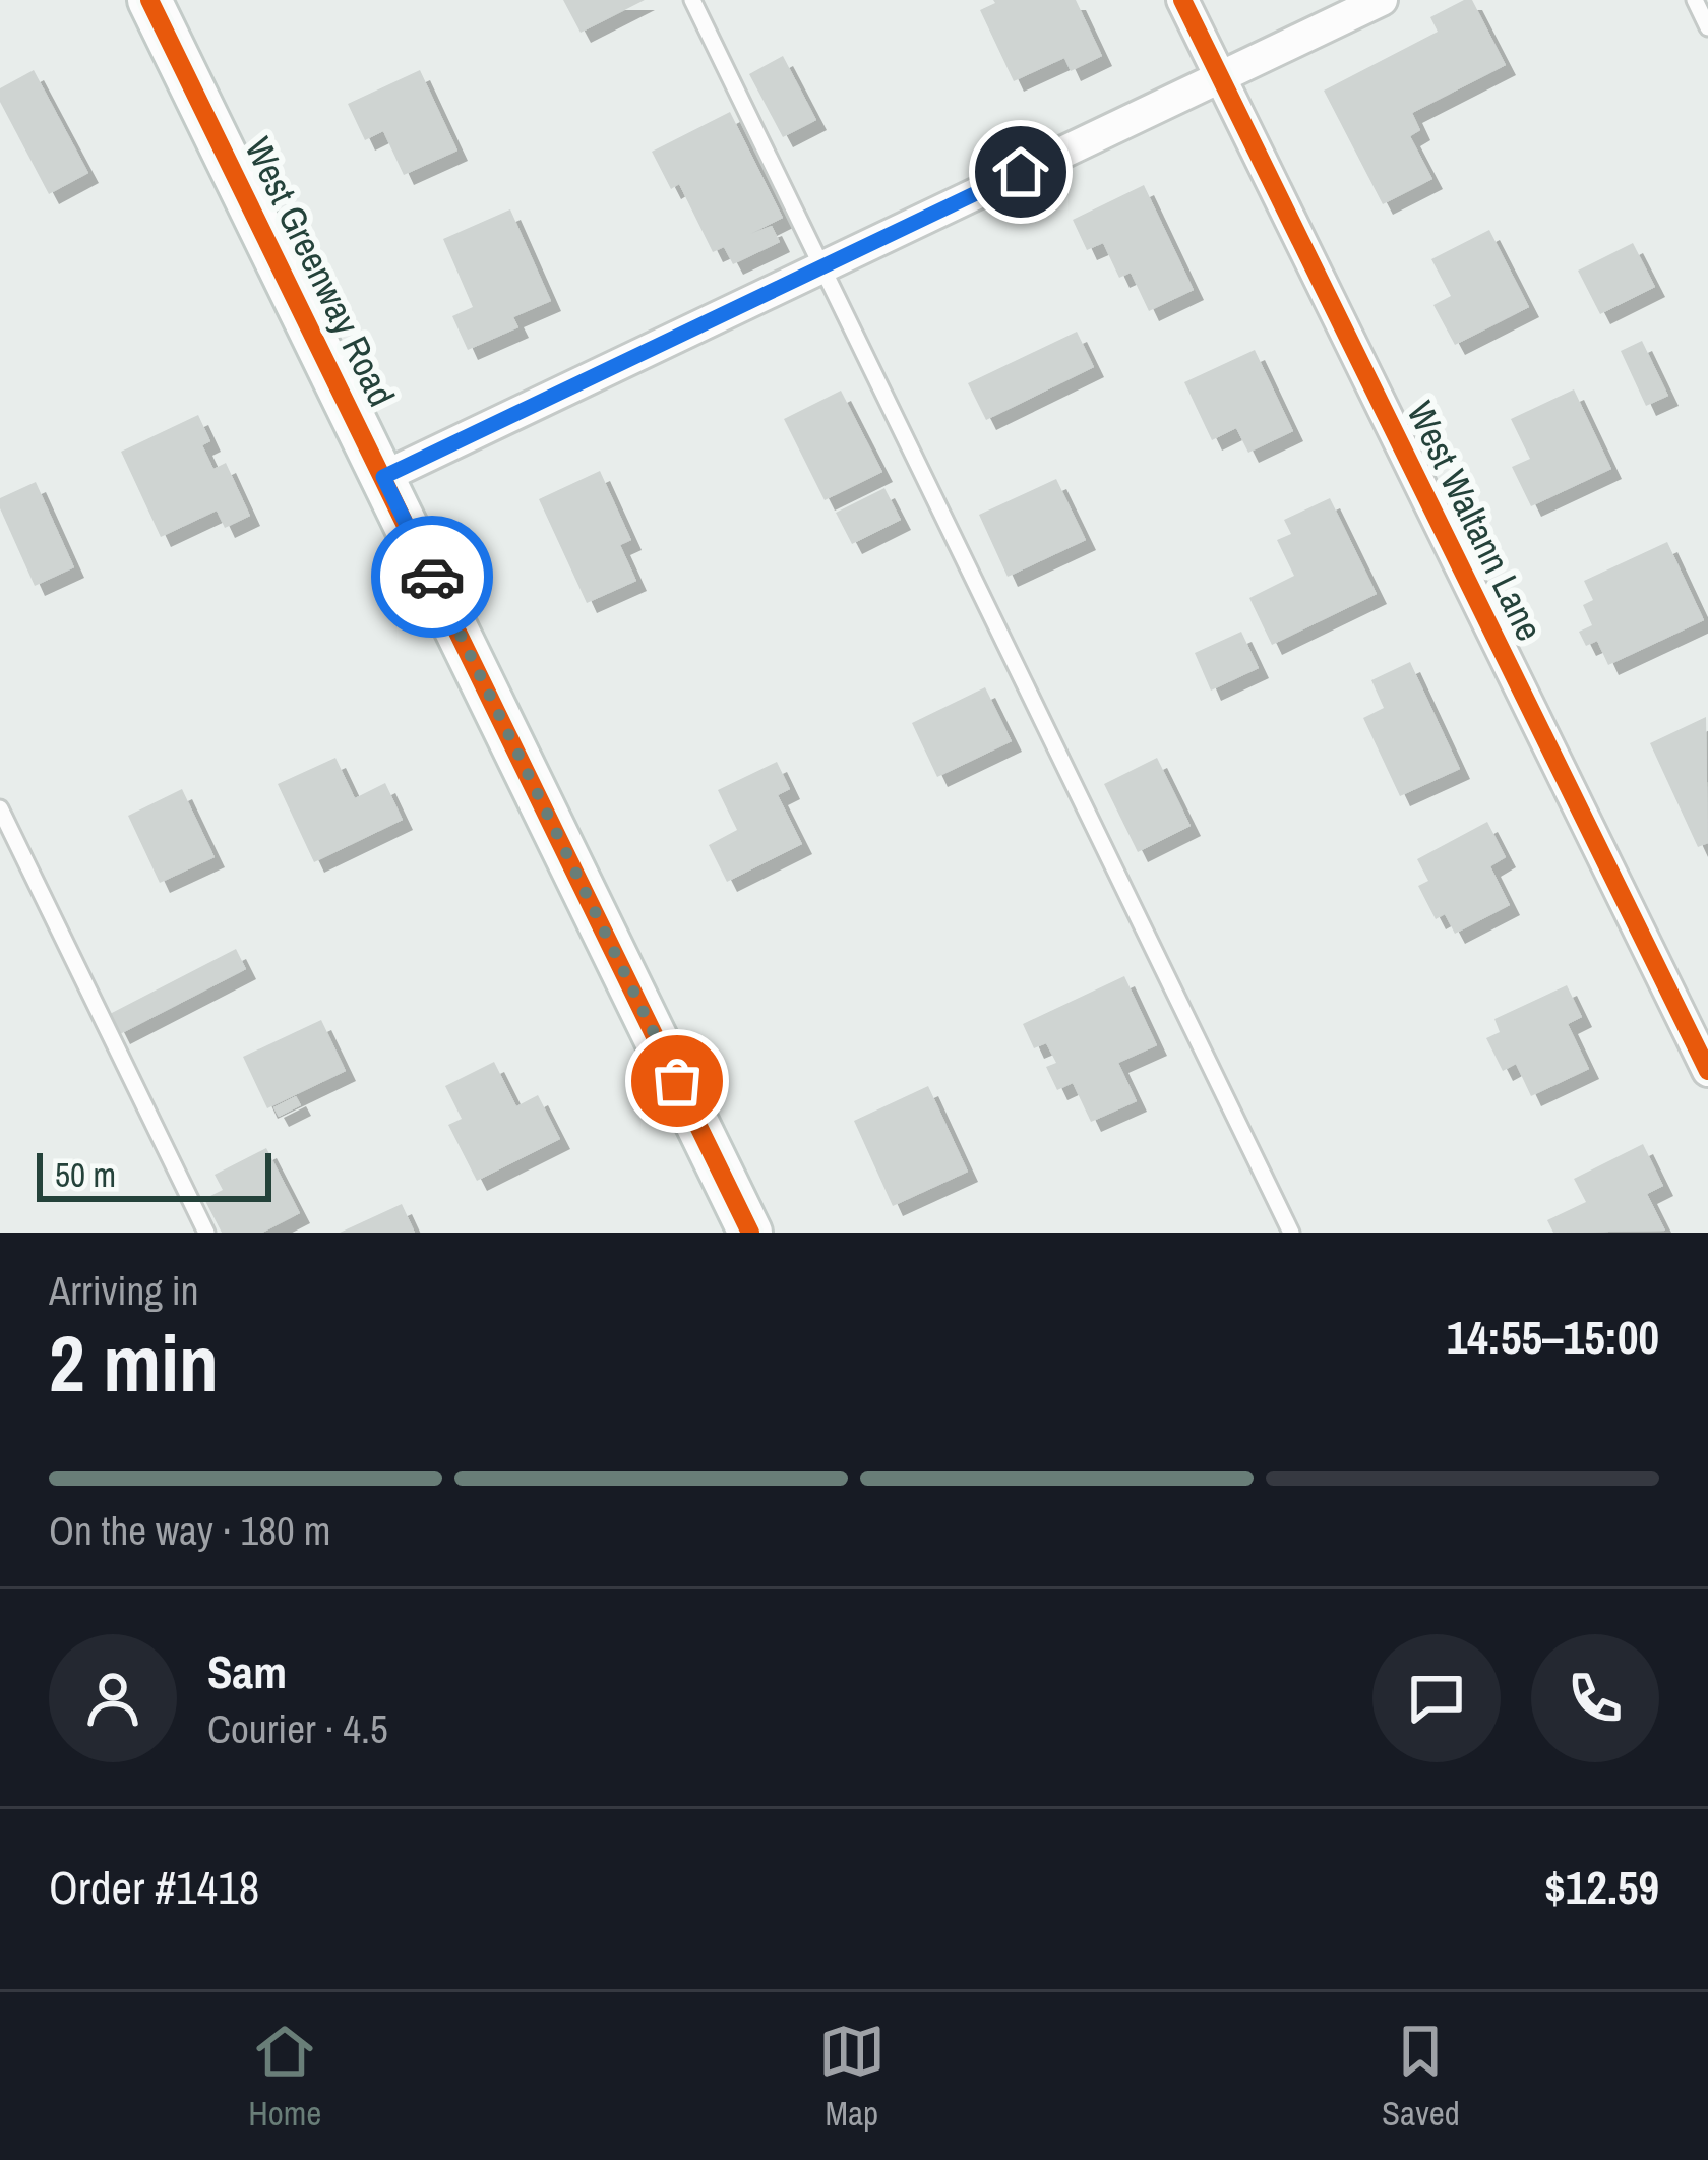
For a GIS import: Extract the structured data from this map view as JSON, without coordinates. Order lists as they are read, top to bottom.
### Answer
{
  "streets": {
    "main road": ["West Greenway Road"],
    "street": ["West Waltann Lane"]
  },
  "scale_bar": "50 m",
  "page": {
    "scale": "50 m",
    "heading": ["2 min", "Arriving in", "14:55–15:00"],
    "panel": [
      "Sam",
      "Courier · 4.5",
      "Order #1418",
      "$12.59"
    ],
    "bar": "On the way · 180 m",
    "tabs": ["Home", "Map", "Saved"]
  }
}
